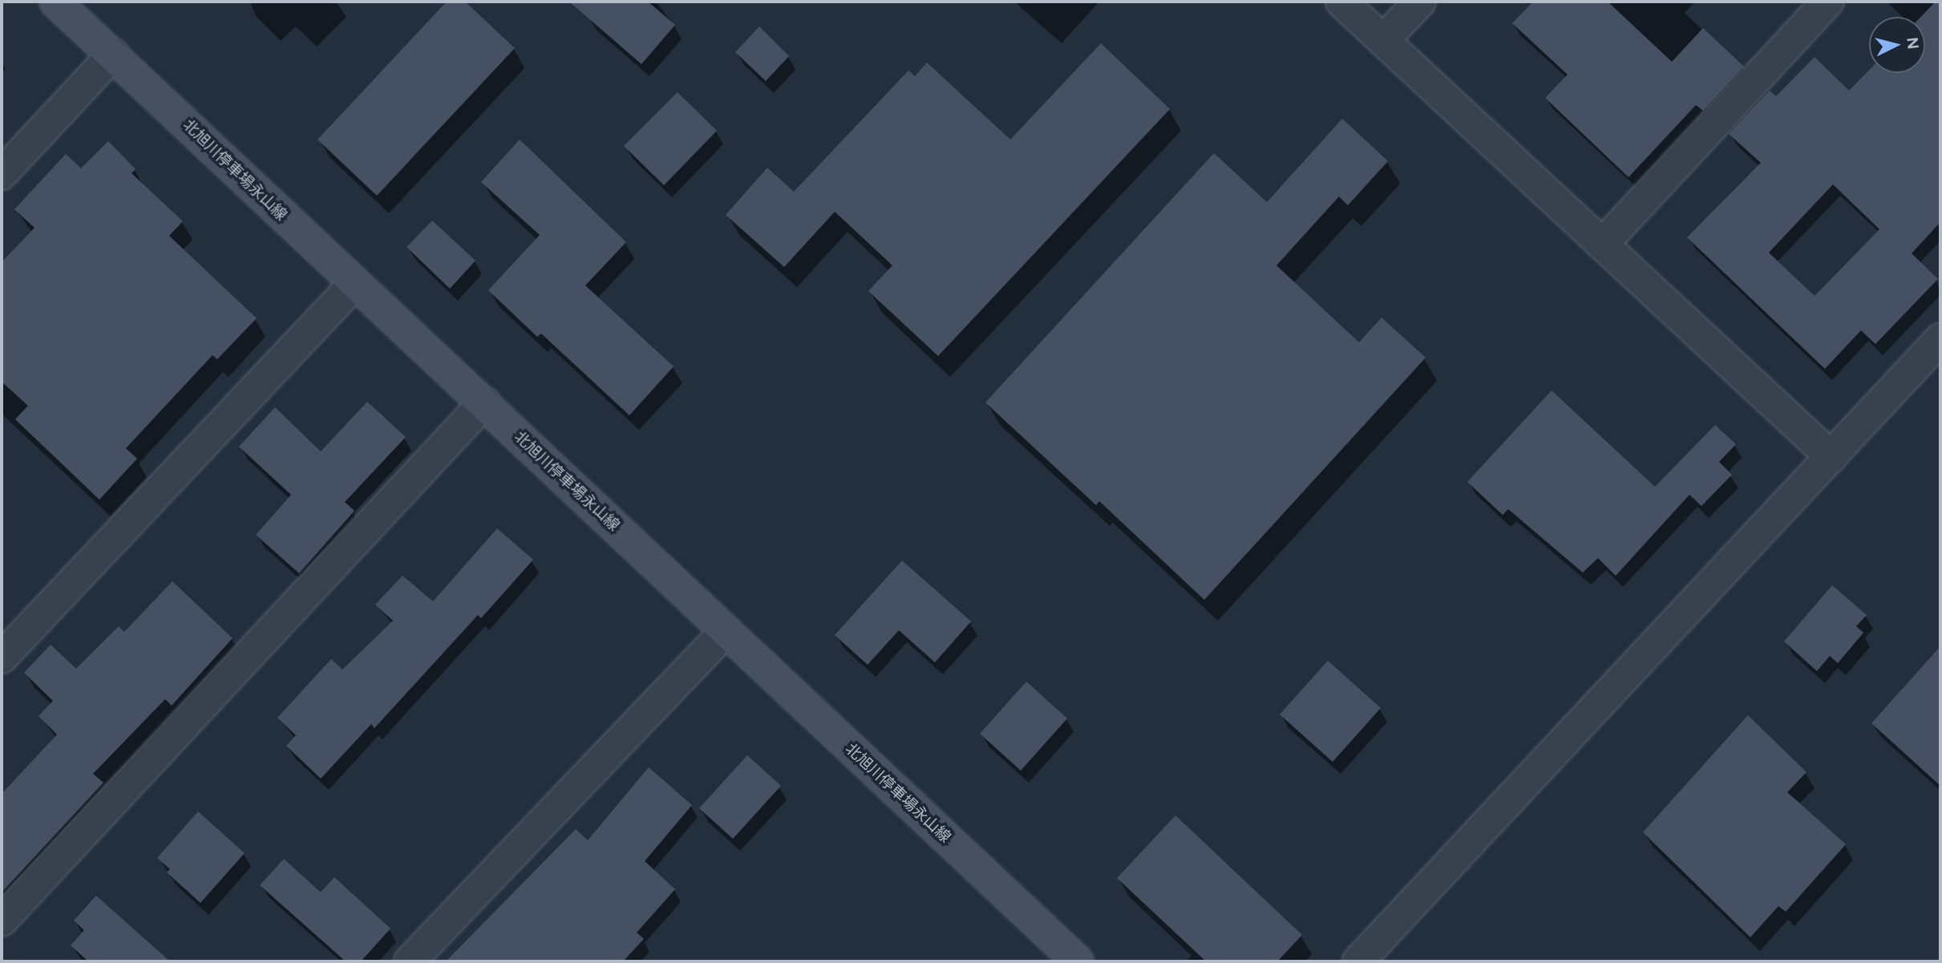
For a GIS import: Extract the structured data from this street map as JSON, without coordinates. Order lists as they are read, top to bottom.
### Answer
{
  "streets": {
    "main road": ["北旭川停車場永山線"]
  },
  "north": "right"
}
